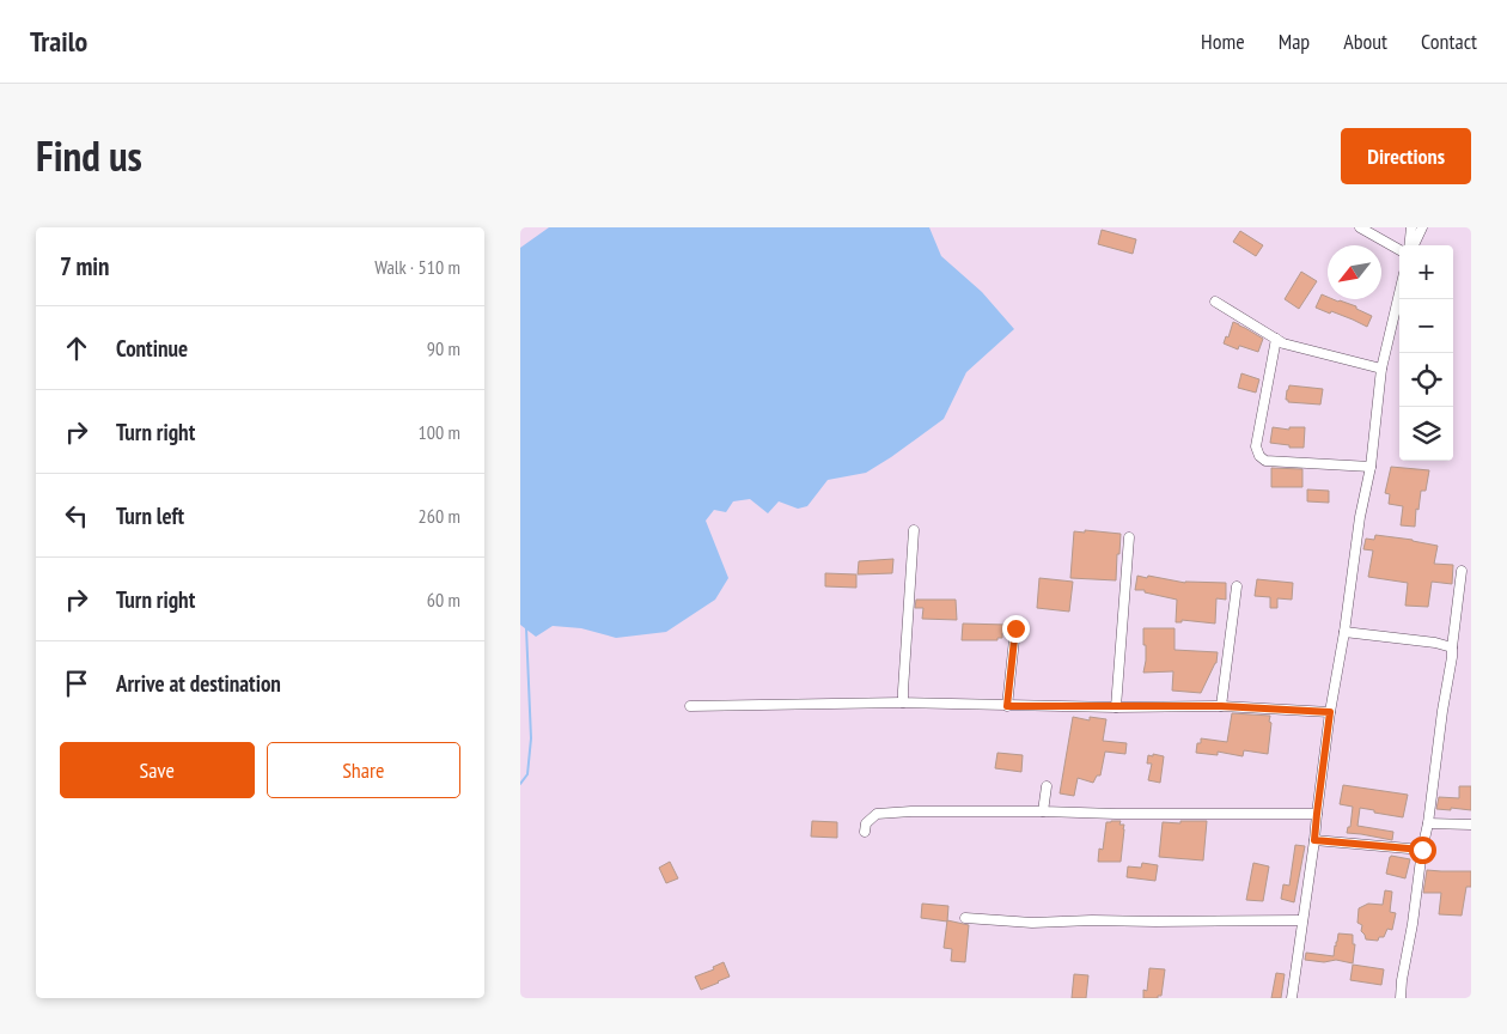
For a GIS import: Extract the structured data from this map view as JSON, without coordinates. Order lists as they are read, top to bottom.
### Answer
{
  "north": "bottom left",
  "page": {
    "header": "Trailo",
    "nav": [
      "Home",
      "Map",
      "About",
      "Contact"
    ],
    "title": "Find us",
    "buttons": [
      "Directions",
      ["Save", "Share"]
    ],
    "heading": ["7 min", "Walk · 510 m"],
    "map_buttons": ["+", "−"],
    "list": [
      ["Continue", "90 m"],
      ["Turn right", "100 m"],
      ["Turn left", "260 m"],
      ["Turn right", "60 m"],
      "Arrive at destination"
    ]
  }
}
